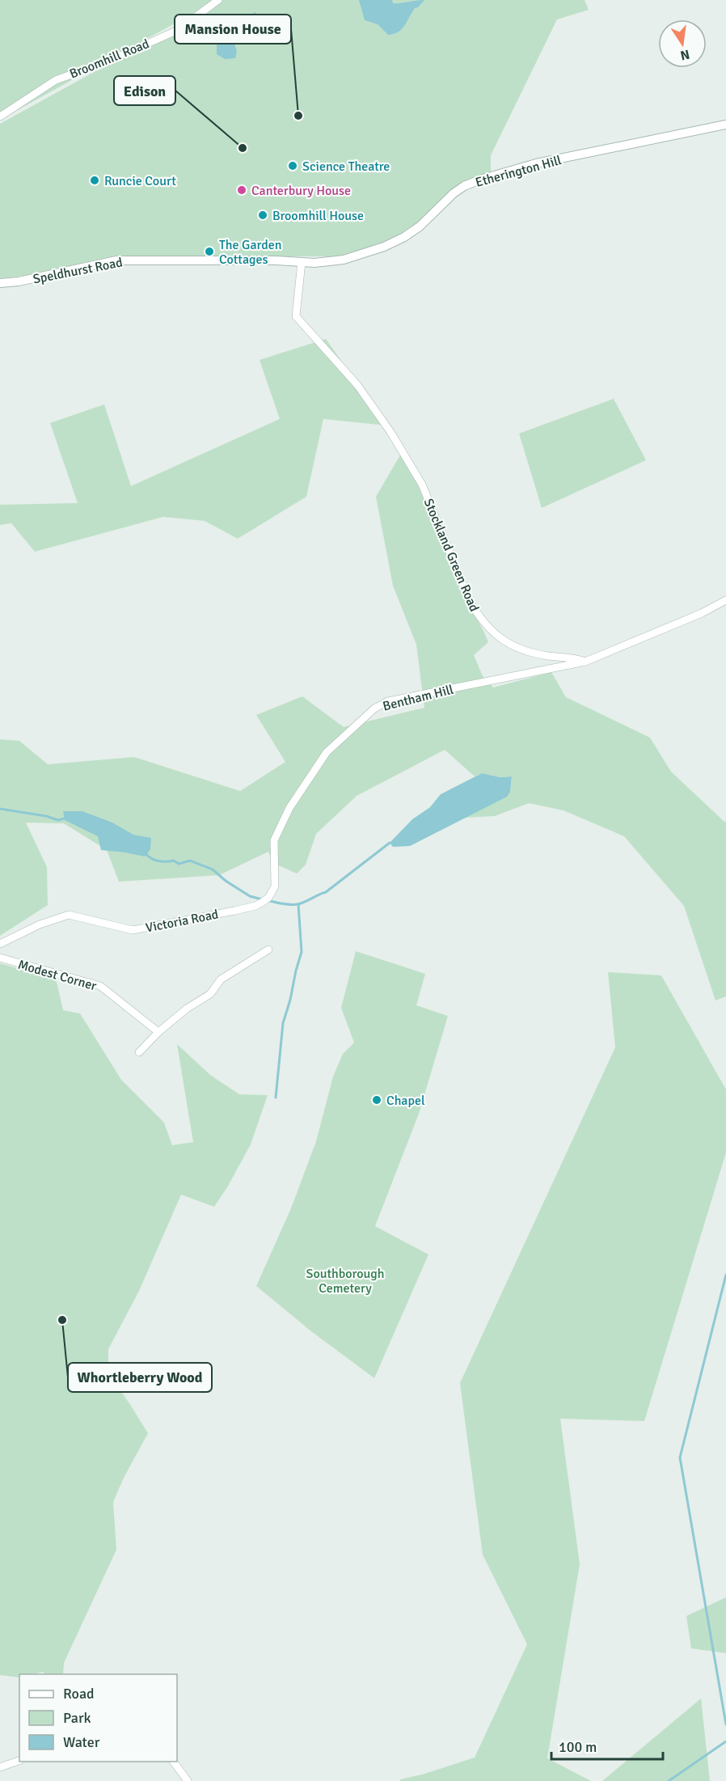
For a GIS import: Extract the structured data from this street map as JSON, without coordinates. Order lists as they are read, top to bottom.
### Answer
{
  "streets": {
    "street": [
      "Broomhill Road",
      "Etherington Hill",
      "Speldhurst Road",
      "Stockland Green Road",
      "Bentham Hill",
      "Victoria Road",
      "Modest Corner"
    ]
  },
  "crossings": [
    ["Etherington Hill", "Speldhurst Road"],
    ["Etherington Hill", "Stockland Green Road"],
    ["Speldhurst Road", "Stockland Green Road"],
    ["Stockland Green Road", "Bentham Hill"],
    ["Bentham Hill", "Victoria Road"]
  ],
  "parks": ["Southborough Cemetery"],
  "places": [
    "Mansion House",
    "Edison",
    "Science Theatre",
    "Runcie Court",
    "Canterbury House",
    "Broomhill House",
    "The Garden Cottages",
    "Chapel",
    "Whortleberry Wood"
  ],
  "legend": ["Road", "Park", "Water"],
  "scale_bar": "100 m",
  "north": "bottom"
}
